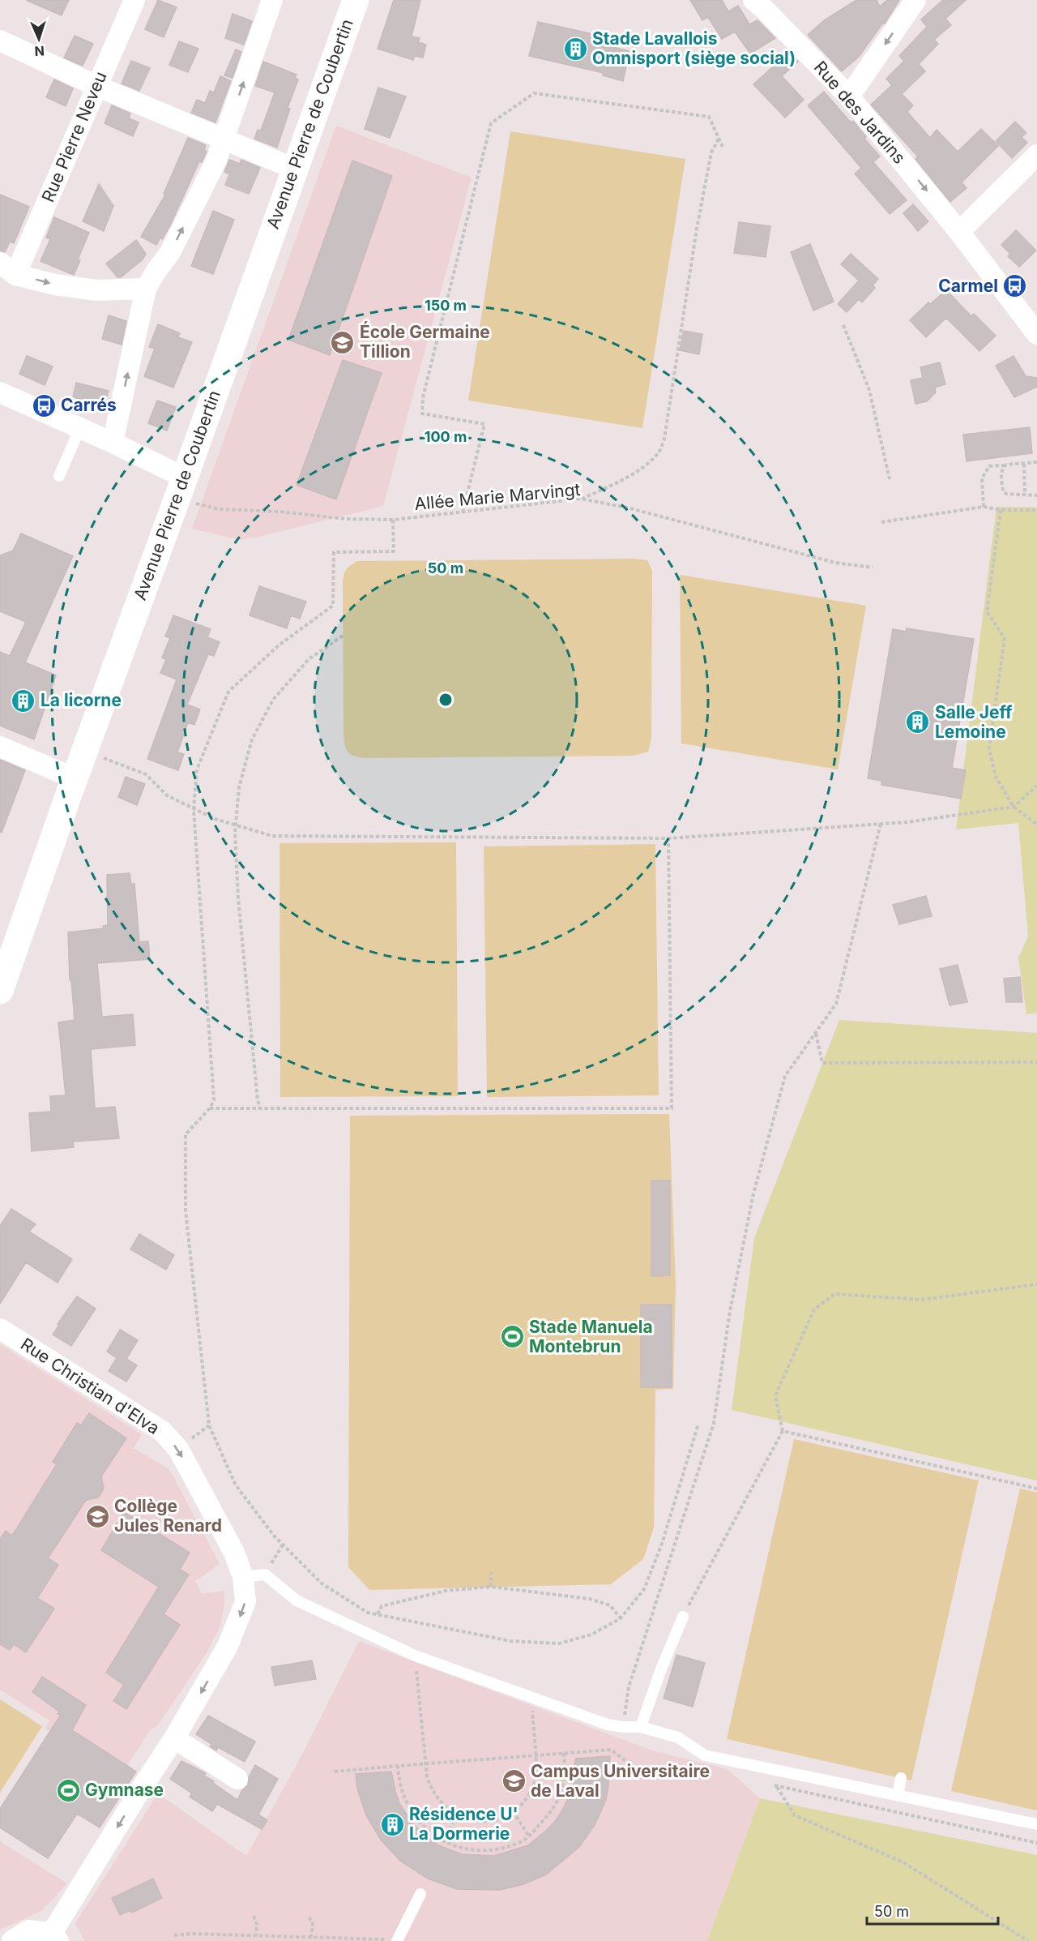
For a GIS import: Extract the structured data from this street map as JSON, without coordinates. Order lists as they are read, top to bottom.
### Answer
{
  "streets": {
    "street": [
      "Rue des Jardins",
      "Avenue Pierre de Coubertin",
      "Rue Pierre Neveu",
      "Rue Christian d'Elva"
    ],
    "path": ["Allée Marie Marvingt"]
  },
  "crossings": [
    ["Avenue Pierre de Coubertin", "Allée Marie Marvingt"]
  ],
  "one_way": ["Rue des Jardins"],
  "places": {
    "building": [
      "Stade Lavallois Omnisport (siège social)",
      "La licorne",
      "Salle Jeff Lemoine",
      "Résidence U' La Dormerie"
    ],
    "bus stop": ["Carmel", "Carrés"],
    "school or university": ["École Germaine Tillion", "Collège Jules Renard", "Campus Universitaire de Laval"],
    "sports": ["Stade Manuela Montebrun", "Gymnase"]
  },
  "scale_bar": "50 m",
  "north": "bottom",
  "rings": ["150 m", "100 m", "50 m"]
}
